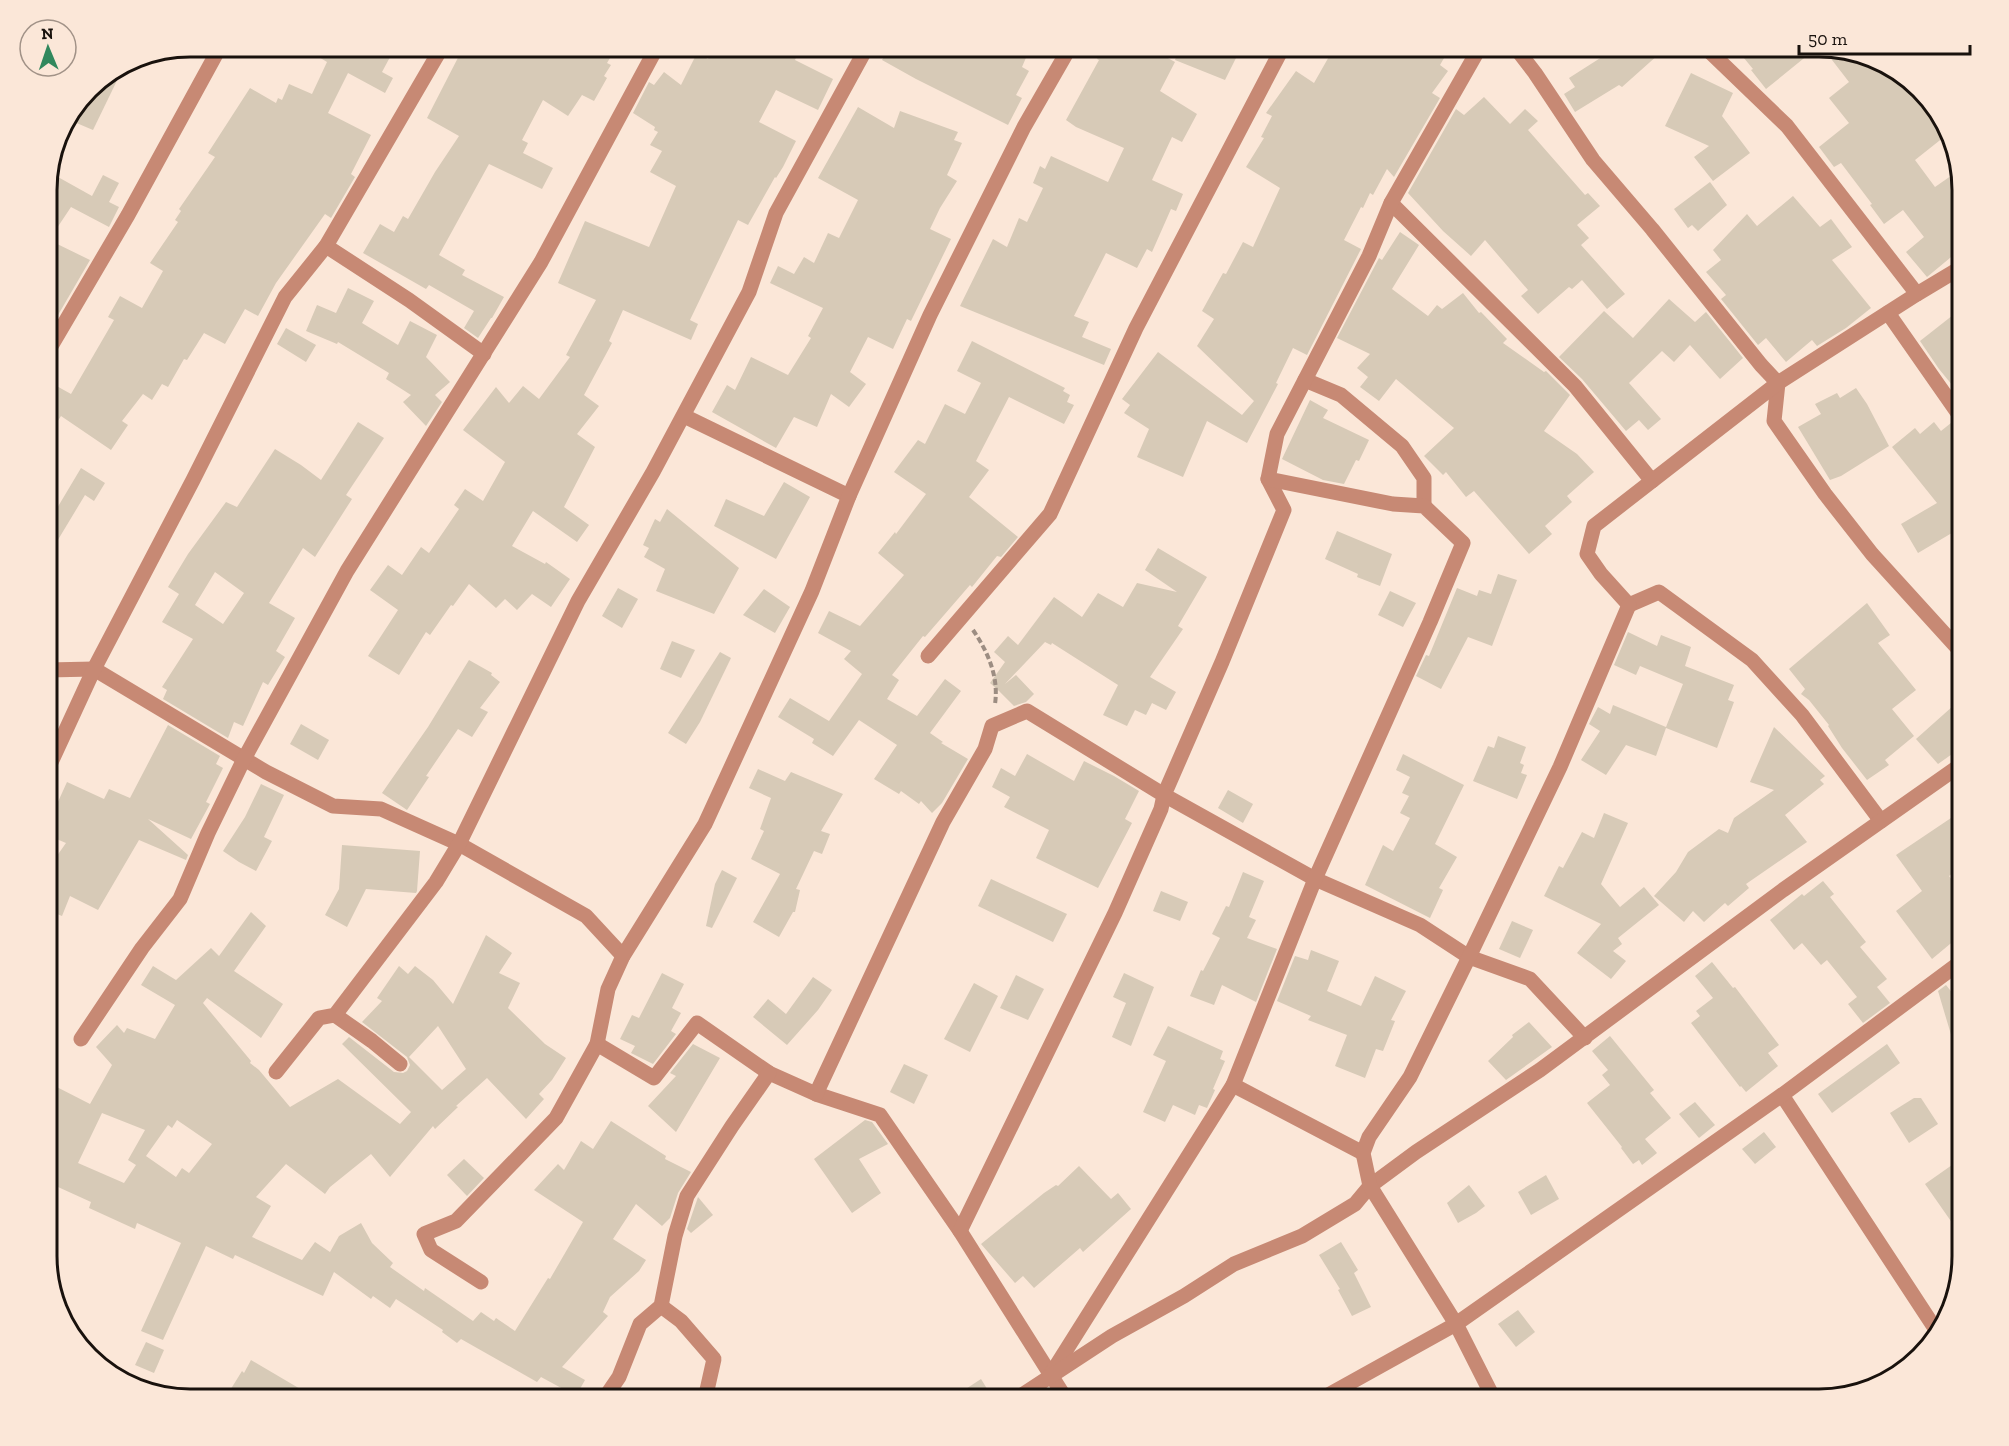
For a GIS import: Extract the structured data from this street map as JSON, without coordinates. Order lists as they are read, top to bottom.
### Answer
{
  "scale_bar": "50 m",
  "north": "top"
}
